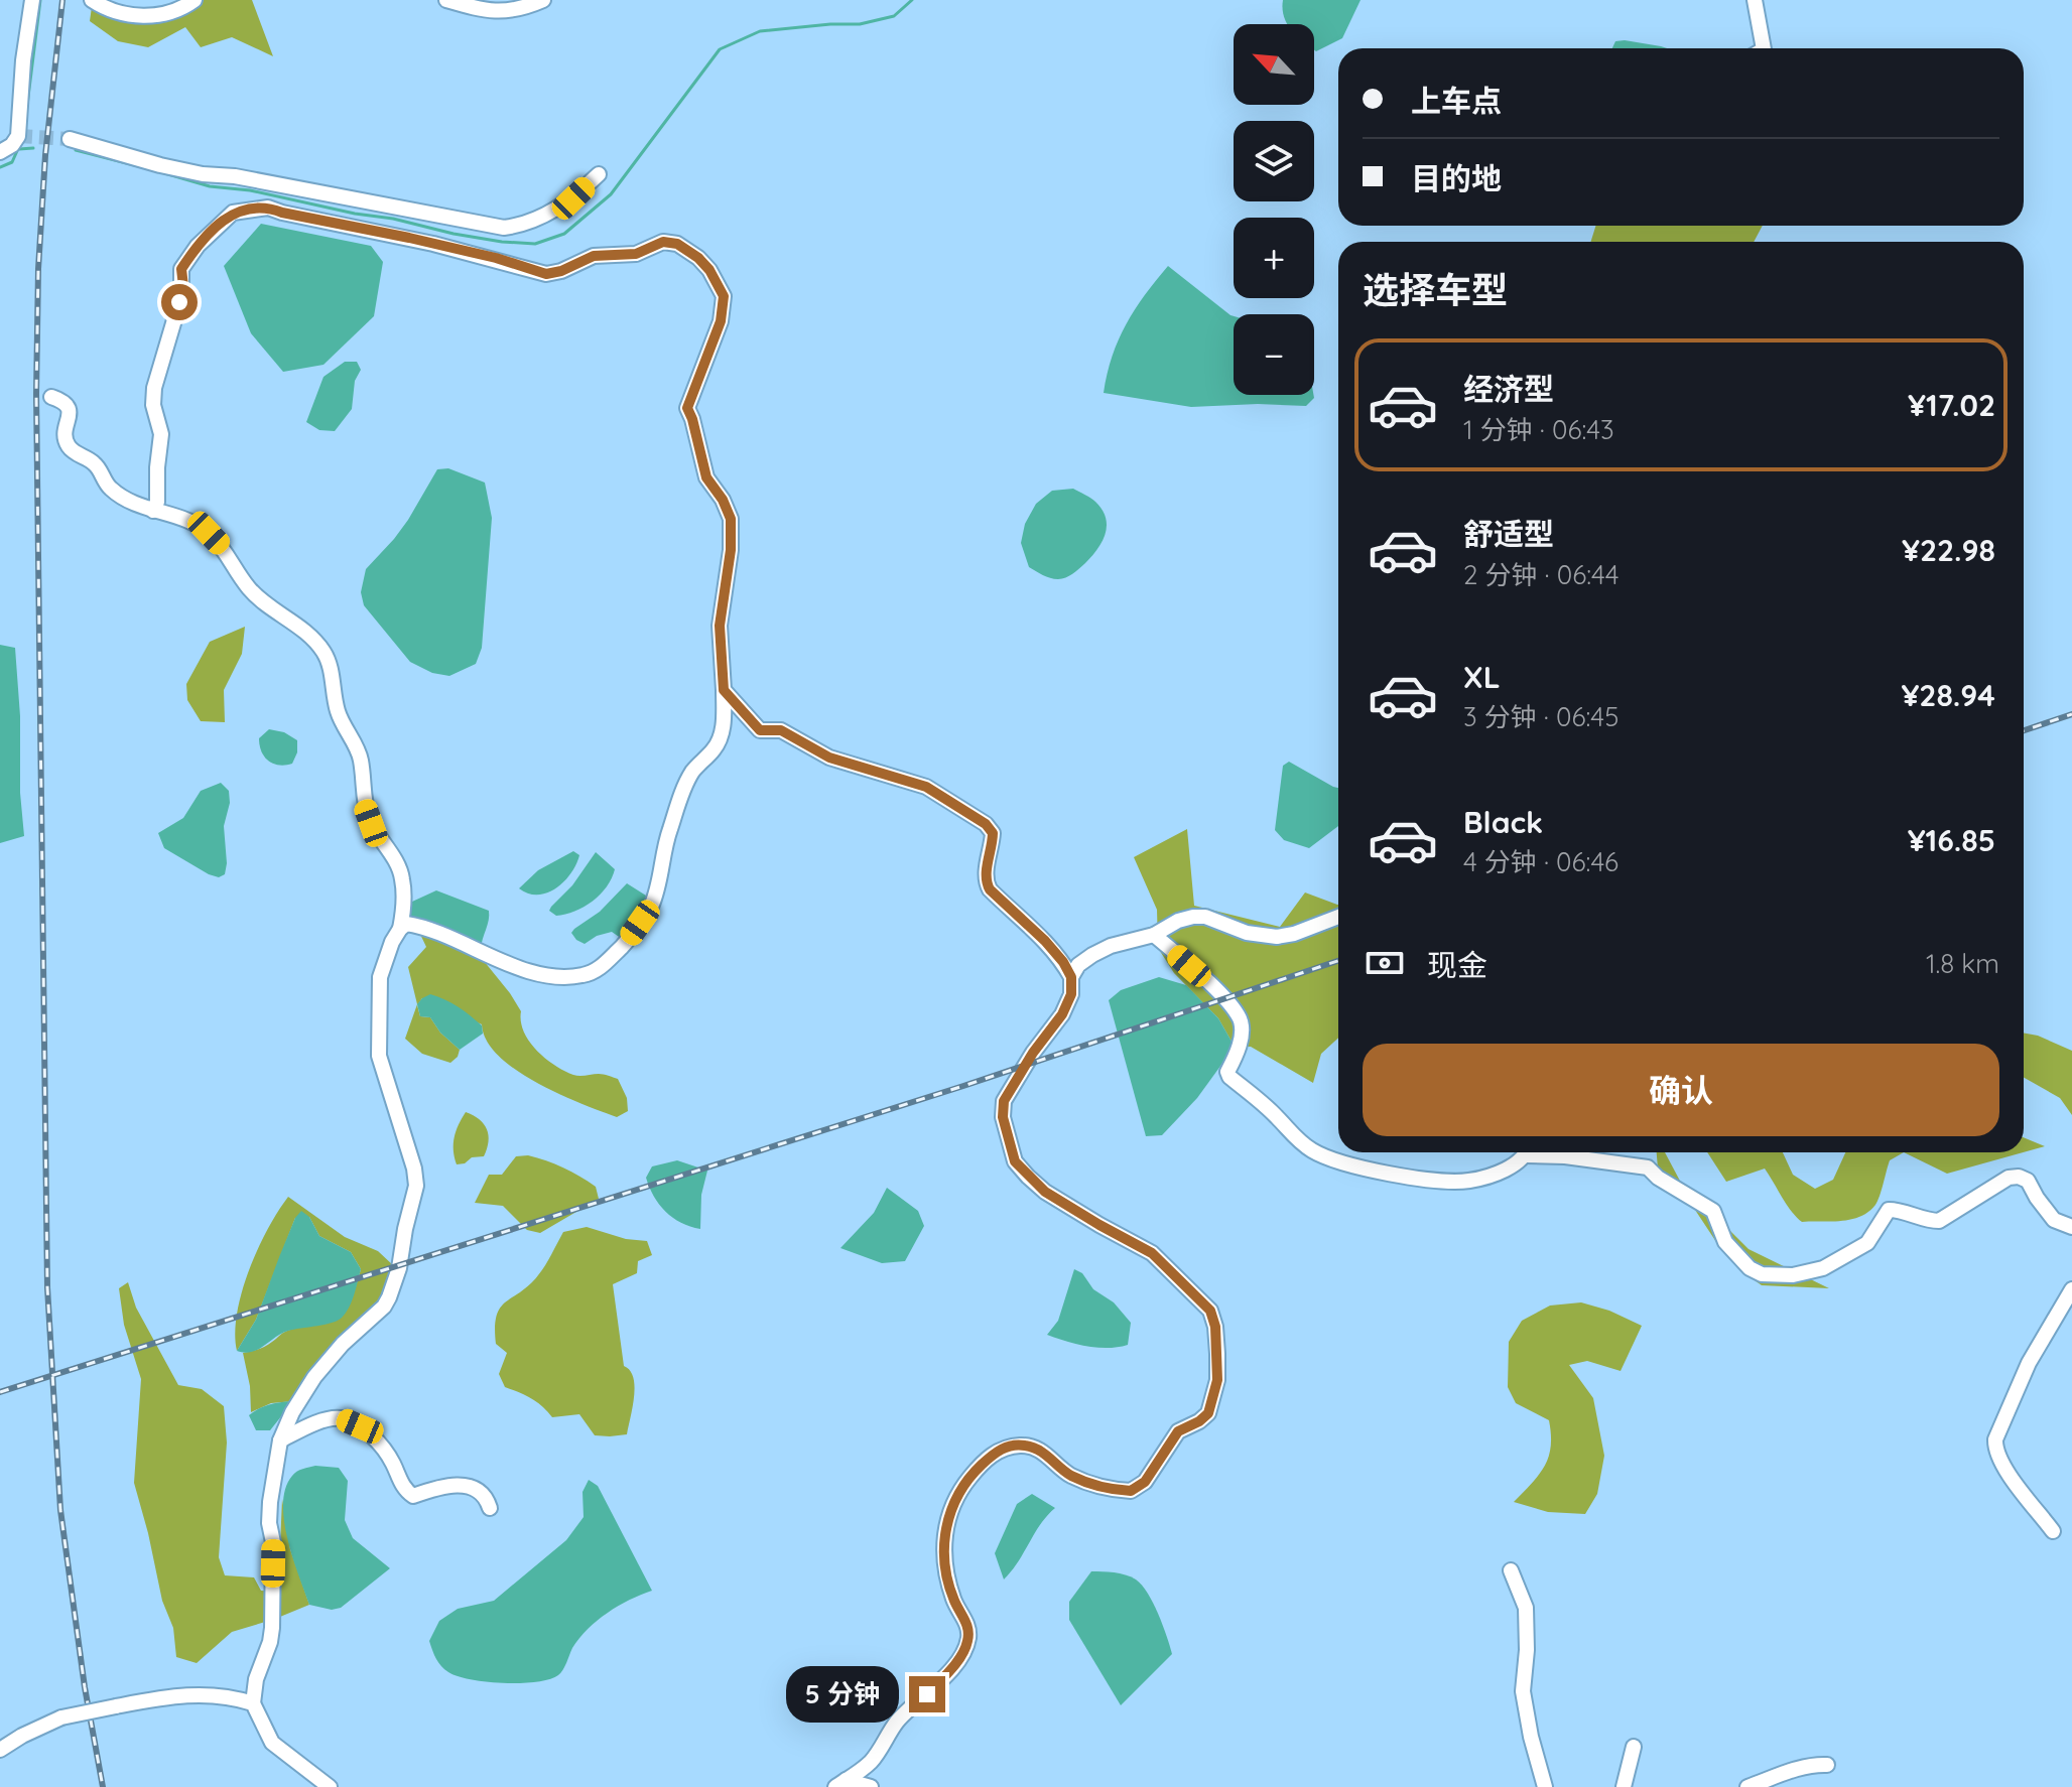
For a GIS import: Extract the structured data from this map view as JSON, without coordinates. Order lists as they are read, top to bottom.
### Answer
{
  "north": "top left",
  "page": {
    "map_buttons": ["+", "−"],
    "banner": ["上车点", "目的地"],
    "heading": "选择车型",
    "list": [
      {
        "name": "经济型",
        "note": "1 分钟 · 06:43",
        "value": "¥17.02"
      },
      {
        "name": "舒适型",
        "note": "2 分钟 · 06:44",
        "value": "¥22.98"
      },
      {
        "name": "XL",
        "note": "3 分钟 · 06:45",
        "value": "¥28.94"
      },
      {
        "name": "Black",
        "note": "4 分钟 · 06:46",
        "value": "¥16.85"
      }
    ],
    "pay": ["现金", "1.8 km"],
    "buttons": "确认",
    "bubble": "5 分钟"
  }
}
